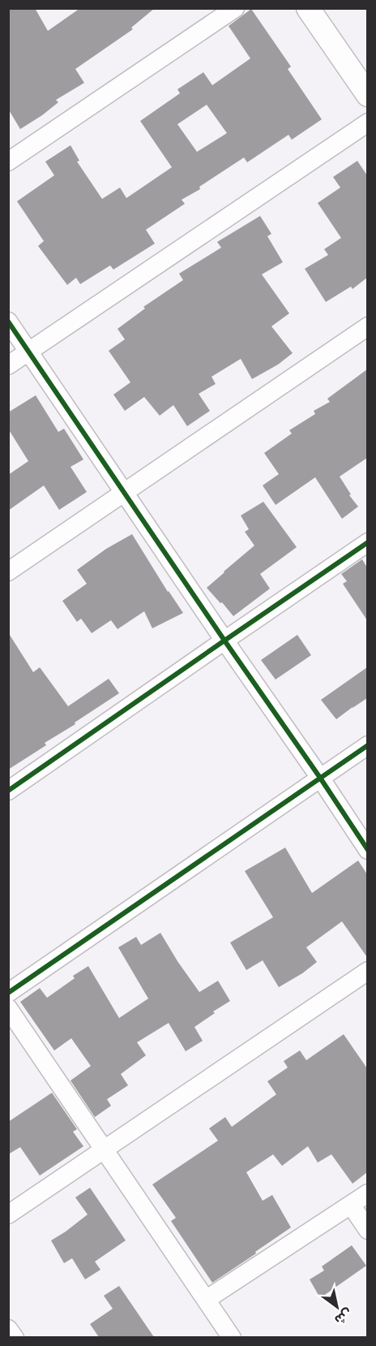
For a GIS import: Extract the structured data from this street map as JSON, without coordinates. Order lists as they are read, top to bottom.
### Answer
{
  "north": "bottom right"
}
